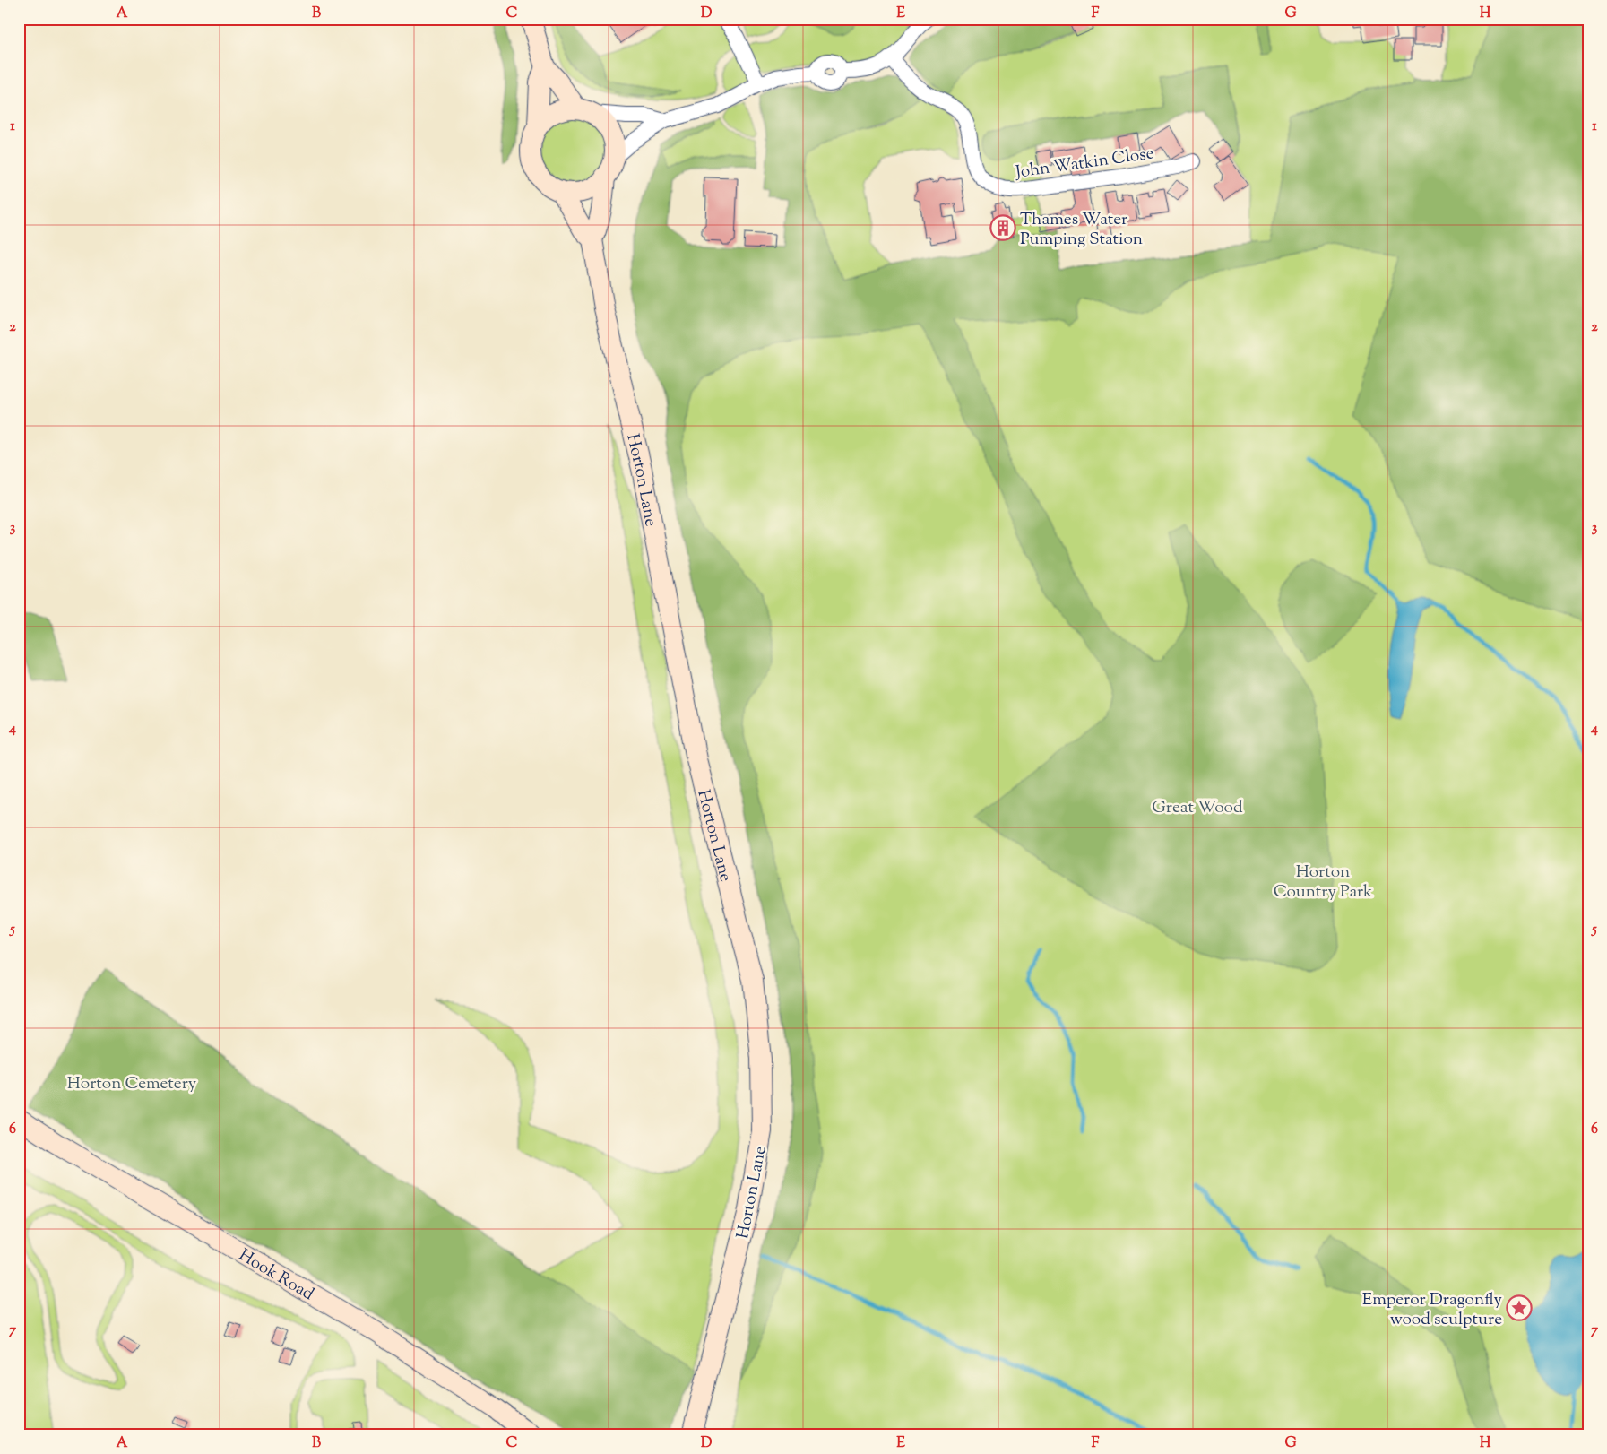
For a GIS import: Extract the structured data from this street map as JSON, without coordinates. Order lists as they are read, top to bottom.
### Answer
{
  "streets": {
    "street": ["John Watkin Close", "Horton Lane", "Hook Road"]
  },
  "parks": ["Great Wood", "Horton Country Park", "Horton Cemetery"],
  "places": {
    "building": ["Thames Water Pumping Station"],
    "place": ["Emperor Dragonfly wood sculpture"]
  },
  "grid": {
    "columns": [
      "A",
      "B",
      "C",
      "D",
      "E",
      "F",
      "G",
      "H"
    ],
    "rows": [
      "1",
      "2",
      "3",
      "4",
      "5",
      "6",
      "7"
    ]
  }
}
